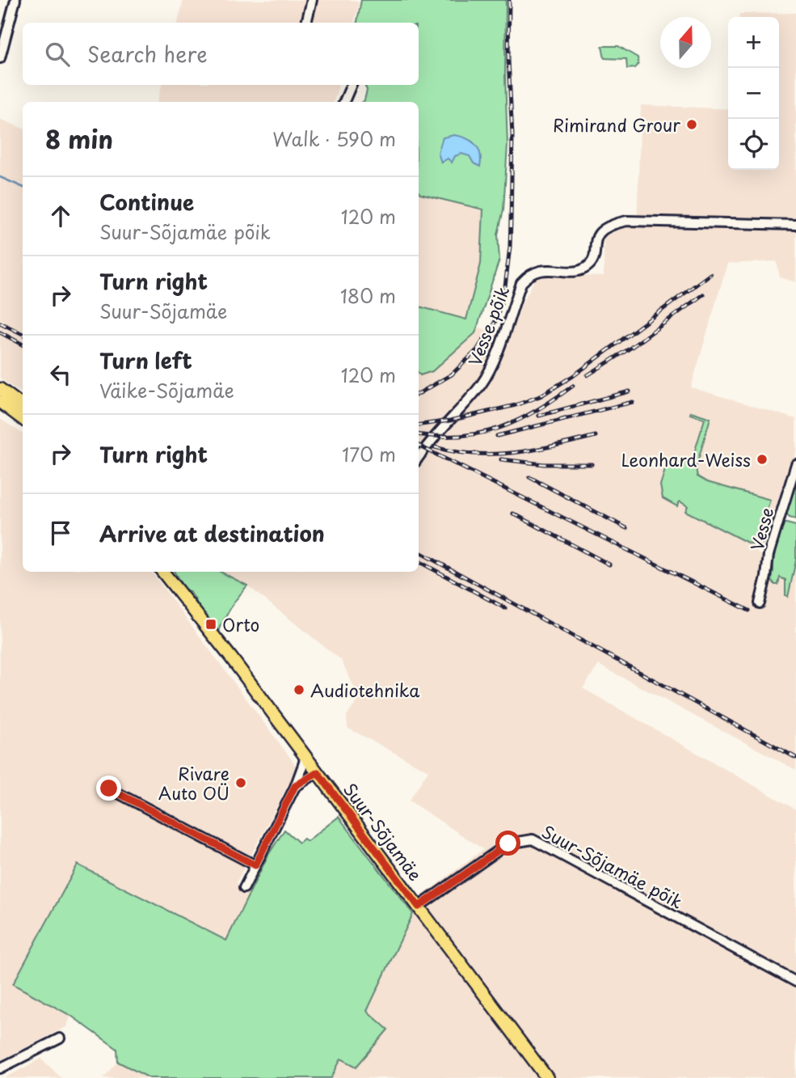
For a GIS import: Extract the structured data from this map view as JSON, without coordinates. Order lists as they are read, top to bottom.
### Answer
{
  "streets": {
    "main road": ["Suur-Sõjamäe"],
    "street": ["Vesse põik", "Vesse", "Suur-Sõjamäe põik"]
  },
  "crossings": [
    ["Suur-Sõjamäe", "Suur-Sõjamäe põik"]
  ],
  "places": {
    "other": [
      "Rimirand Grour",
      "Leonhard-Weiss",
      "Audiotehnika",
      "Rivare Auto OÜ"
    ],
    "transit": ["Orto"]
  },
  "north": "top",
  "page": {
    "map_buttons": ["+", "−"],
    "search": "Search here",
    "heading": ["8 min", "Walk · 590 m"],
    "list": [
      ["Continue", "Suur-Sõjamäe põik", "120 m"],
      ["Turn right", "Suur-Sõjamäe", "180 m"],
      ["Turn left", "Väike-Sõjamäe", "120 m"],
      ["Turn right", "170 m"],
      "Arrive at destination"
    ]
  }
}
